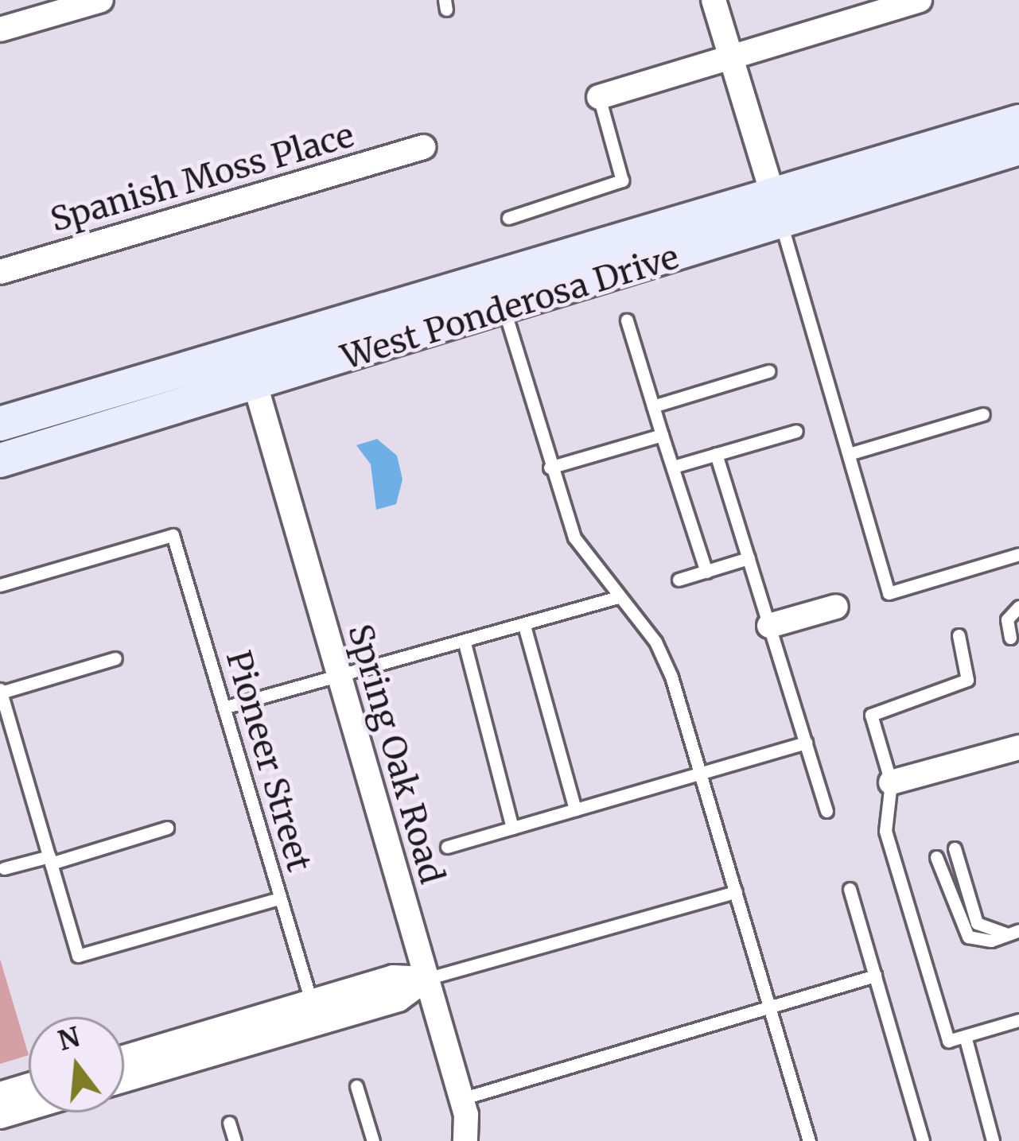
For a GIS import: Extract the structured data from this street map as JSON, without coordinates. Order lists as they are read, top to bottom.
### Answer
{
  "streets": {
    "main road": ["West Ponderosa Drive"],
    "street": ["Spanish Moss Place", "Spring Oak Road"],
    "lane": ["Pioneer Street"]
  },
  "crossings": [
    ["West Ponderosa Drive", "Spring Oak Road"]
  ],
  "north": "top"
}
